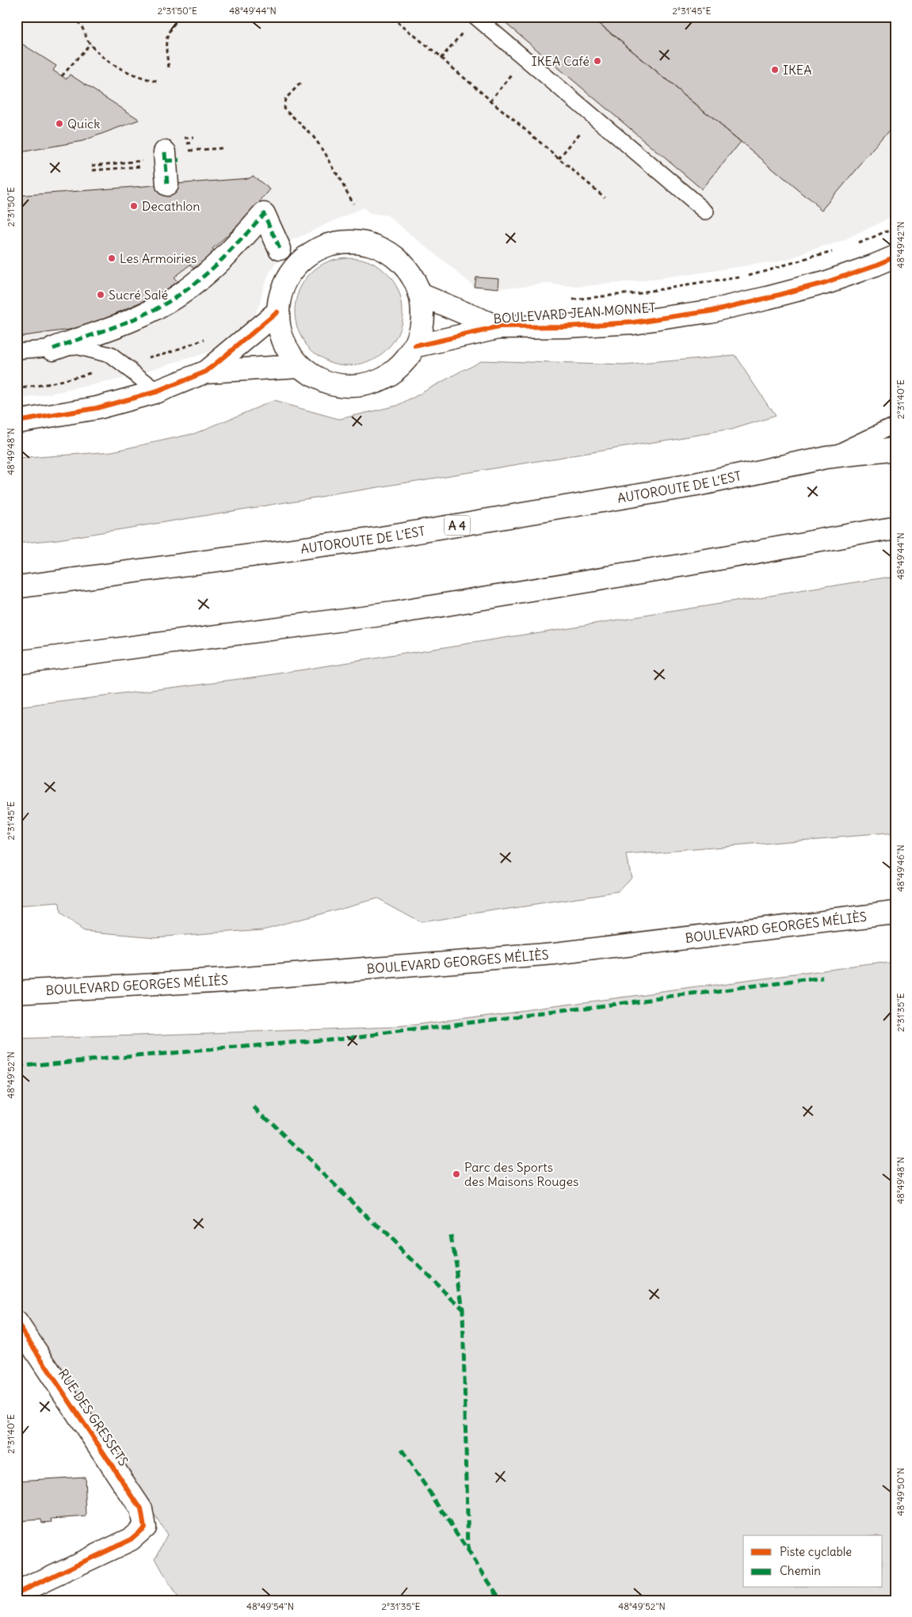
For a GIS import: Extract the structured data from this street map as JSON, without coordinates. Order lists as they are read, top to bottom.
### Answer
{
  "streets": {
    "main road": [
      "BOULEVARD JEAN MONNET",
      "AUTOROUTE DE L’EST",
      "A 4",
      "BOULEVARD GEORGES MÉLIÈS",
      "RUE DES GRESSETS"
    ]
  },
  "places": [
    "IKEA Café",
    "IKEA",
    "Quick",
    "Decathlon",
    "Les Armoiries",
    "Sucré Salé",
    "Parc des Sports des Maisons Rouges"
  ],
  "legend": ["Piste cyclable", "Chemin"],
  "coordinates": [
    "2°31'50\"E",
    "48°49'44\"N",
    "2°31'45\"E",
    "48°49'42\"N",
    "2°31'40\"E",
    "48°49'48\"N",
    "48°49'46\"N",
    "2°31'35\"E",
    "48°49'52\"N",
    "48°49'50\"N",
    "48°49'54\"N"
  ]
}
